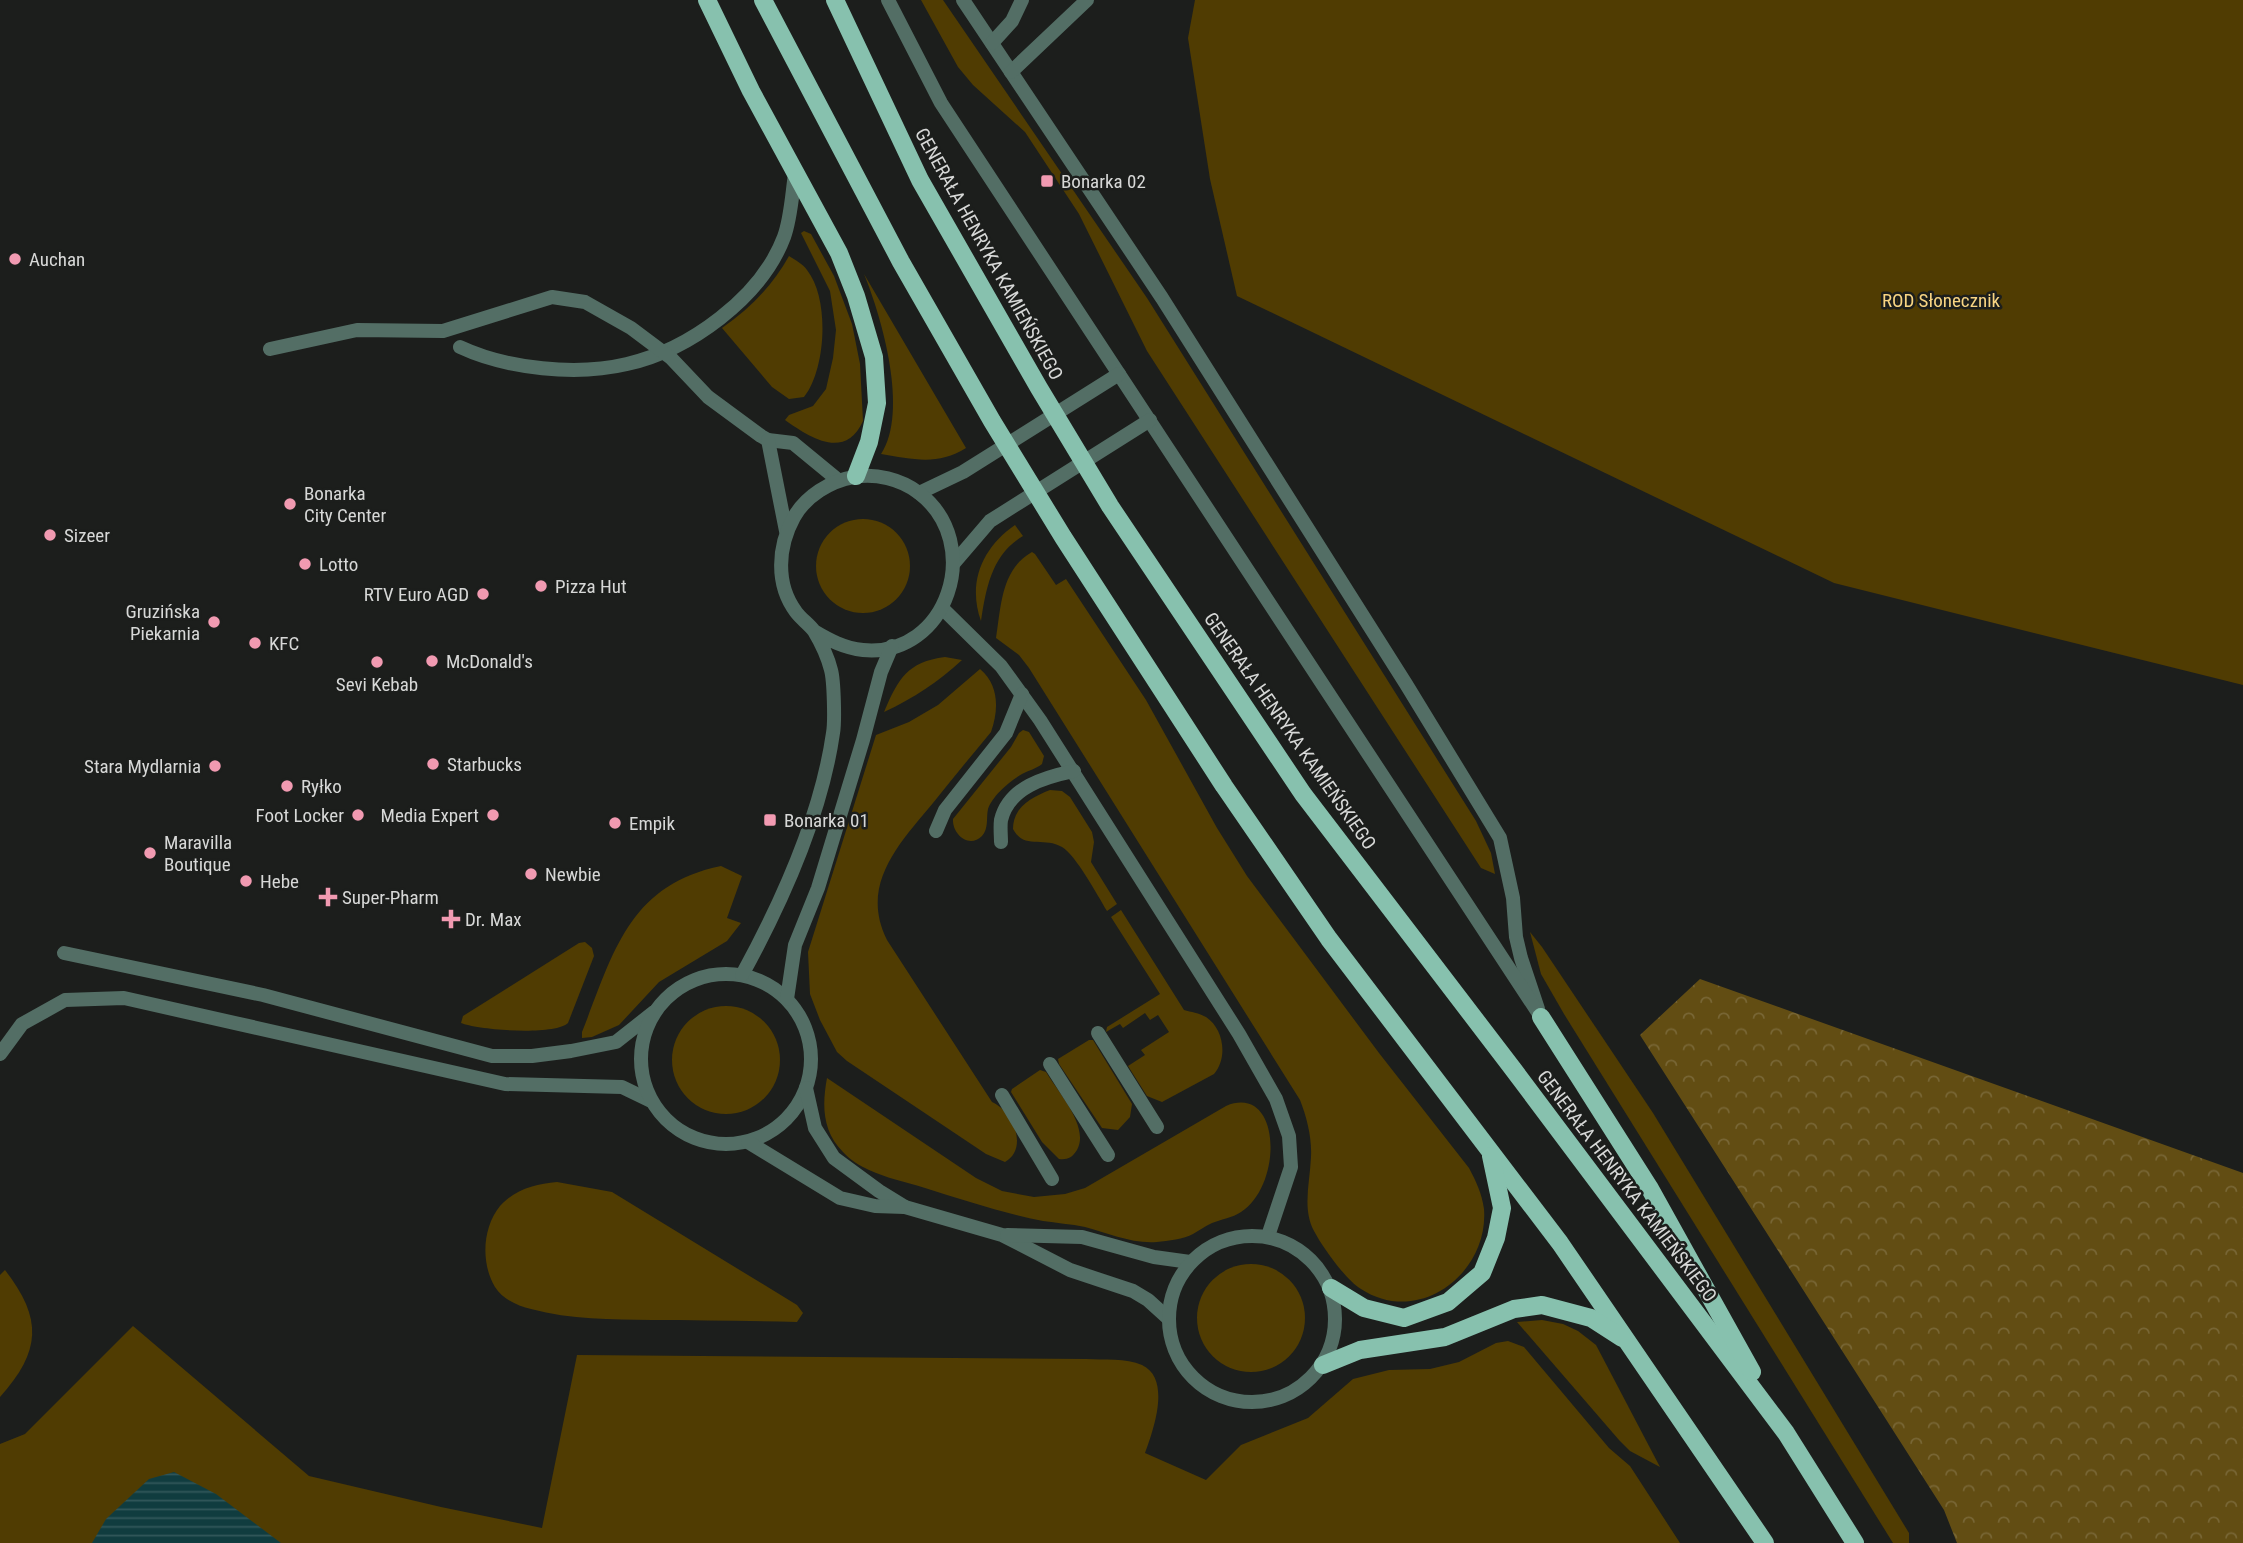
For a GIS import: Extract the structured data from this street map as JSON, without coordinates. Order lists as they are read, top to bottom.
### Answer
{
  "streets": {
    "main road": ["GENERAŁA HENRYKA KAMIEŃSKIEGO"]
  },
  "parks": ["ROD Słonecznik"],
  "places": {
    "transit": ["Bonarka 02", "Bonarka 01"],
    "other": [
      "Auchan",
      "Bonarka City Center",
      "Sizeer",
      "Lotto",
      "Pizza Hut",
      "RTV Euro AGD",
      "Gruzińska Piekarnia",
      "KFC",
      "McDonald's",
      "Sevi Kebab",
      "Starbucks",
      "Stara Mydlarnia",
      "Ryłko",
      "Foot Locker",
      "Media Expert",
      "Empik",
      "Maravilla Boutique",
      "Newbie",
      "Hebe"
    ],
    "health": ["Super-Pharm", "Dr. Max"]
  }
}
